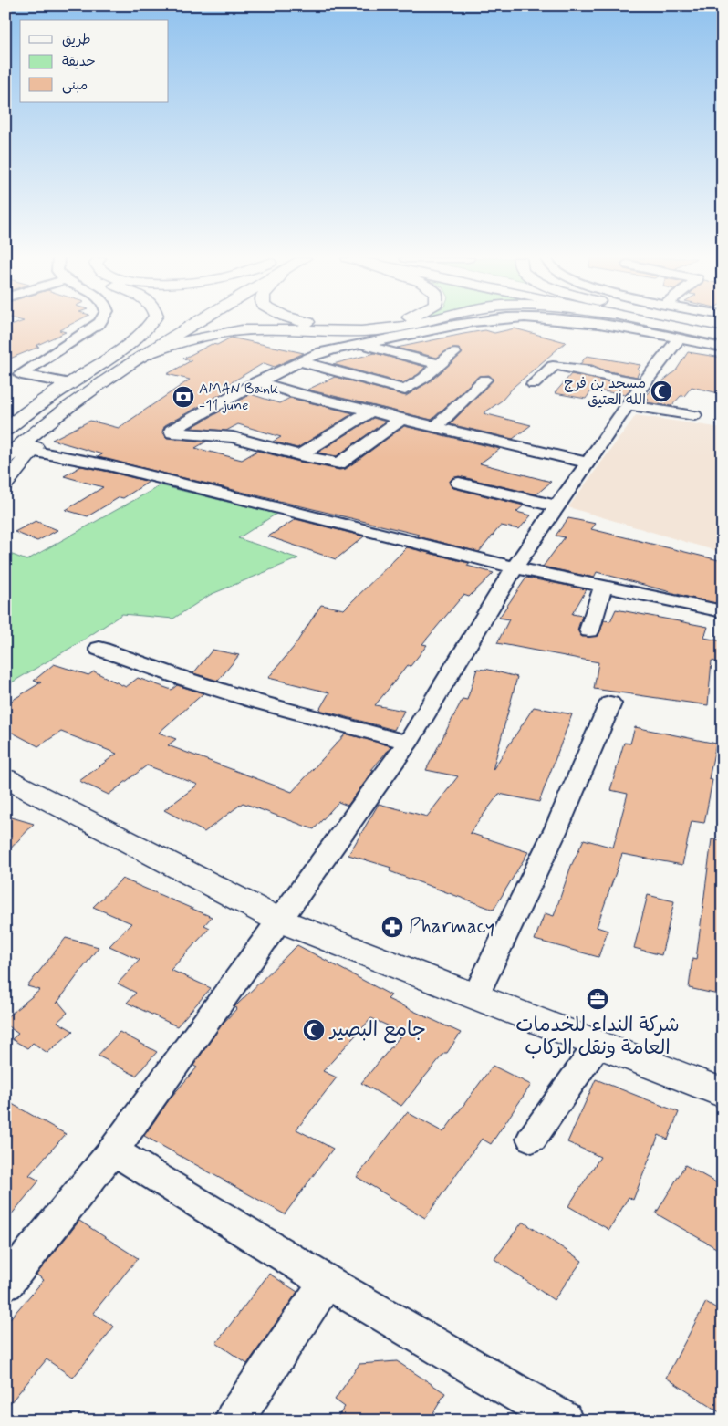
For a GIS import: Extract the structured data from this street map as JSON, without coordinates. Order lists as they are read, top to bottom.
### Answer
{
  "places": {
    "mosque": ["مسجد بن فرج الله العتيق", "جامع البصير"],
    "bank": ["AMAN Bank -11 june"],
    "pharmacy": ["Pharmacy"],
    "office": ["شركة النداء للخدمات العامة ونقل الركاب"]
  },
  "legend": ["طريق", "حديقة", "مبنى"]
}
